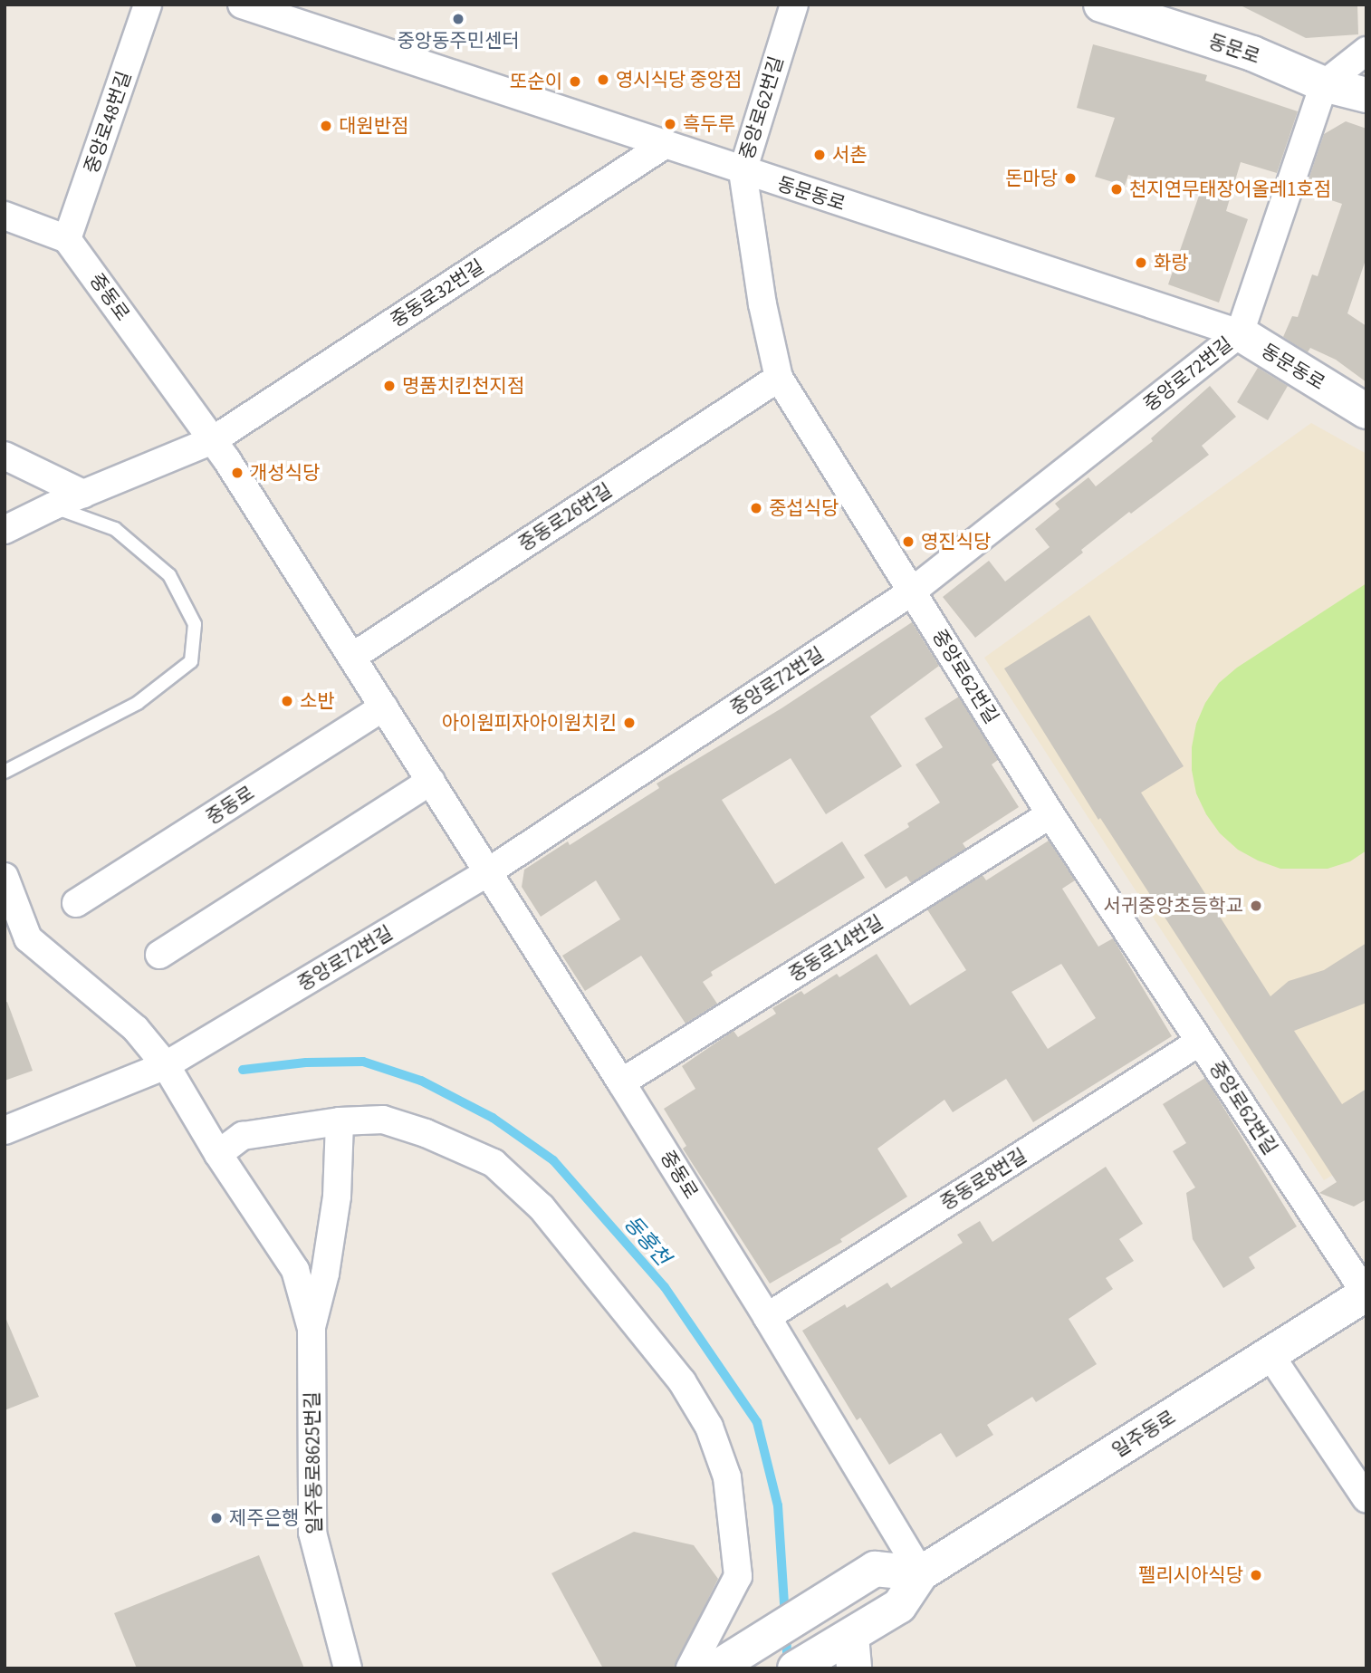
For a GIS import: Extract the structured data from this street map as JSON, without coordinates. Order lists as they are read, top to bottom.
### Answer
{
  "streets": {
    "main road": ["동문로", "동문동로", "일주동로"],
    "street": [
      "중앙로62번길",
      "중앙로48번길",
      "중동로32번길",
      "중동로",
      "중앙로72번길",
      "중동로26번길",
      "중동로14번길",
      "중동로8번길",
      "일주동로8625번길"
    ]
  },
  "crossings": [
    ["동문로", "중앙로72번길"],
    ["중앙로62번길", "동문동로"],
    ["중앙로62번길", "중앙로72번길"],
    ["중앙로62번길", "중동로26번길"],
    ["중앙로62번길", "중동로14번길"],
    ["중앙로62번길", "중동로8번길"],
    ["중앙로62번길", "일주동로"],
    ["중앙로48번길", "중동로"],
    ["동문동로", "중동로32번길"],
    ["동문동로", "중앙로72번길"],
    ["중동로32번길", "중동로"],
    ["중동로", "중앙로72번길"],
    ["중동로", "중동로26번길"],
    ["중동로", "중동로14번길"],
    ["중동로", "중동로8번길"],
    ["중동로", "일주동로"],
    ["중앙로72번길", "일주동로8625번길"]
  ],
  "water": ["동홍천"],
  "places": [
    "중앙동주민센터",
    "영시식당 중앙점",
    "또순이",
    "흑두루",
    "대원반점",
    "서촌",
    "돈마당",
    "천지연무태장어올레1호점",
    "화랑",
    "명품치킨천지점",
    "개성식당",
    "중섭식당",
    "영진식당",
    "소반",
    "아이원피자아이원치킨",
    "서귀중앙초등학교",
    "제주은행",
    "펠리시아식당"
  ]
}
